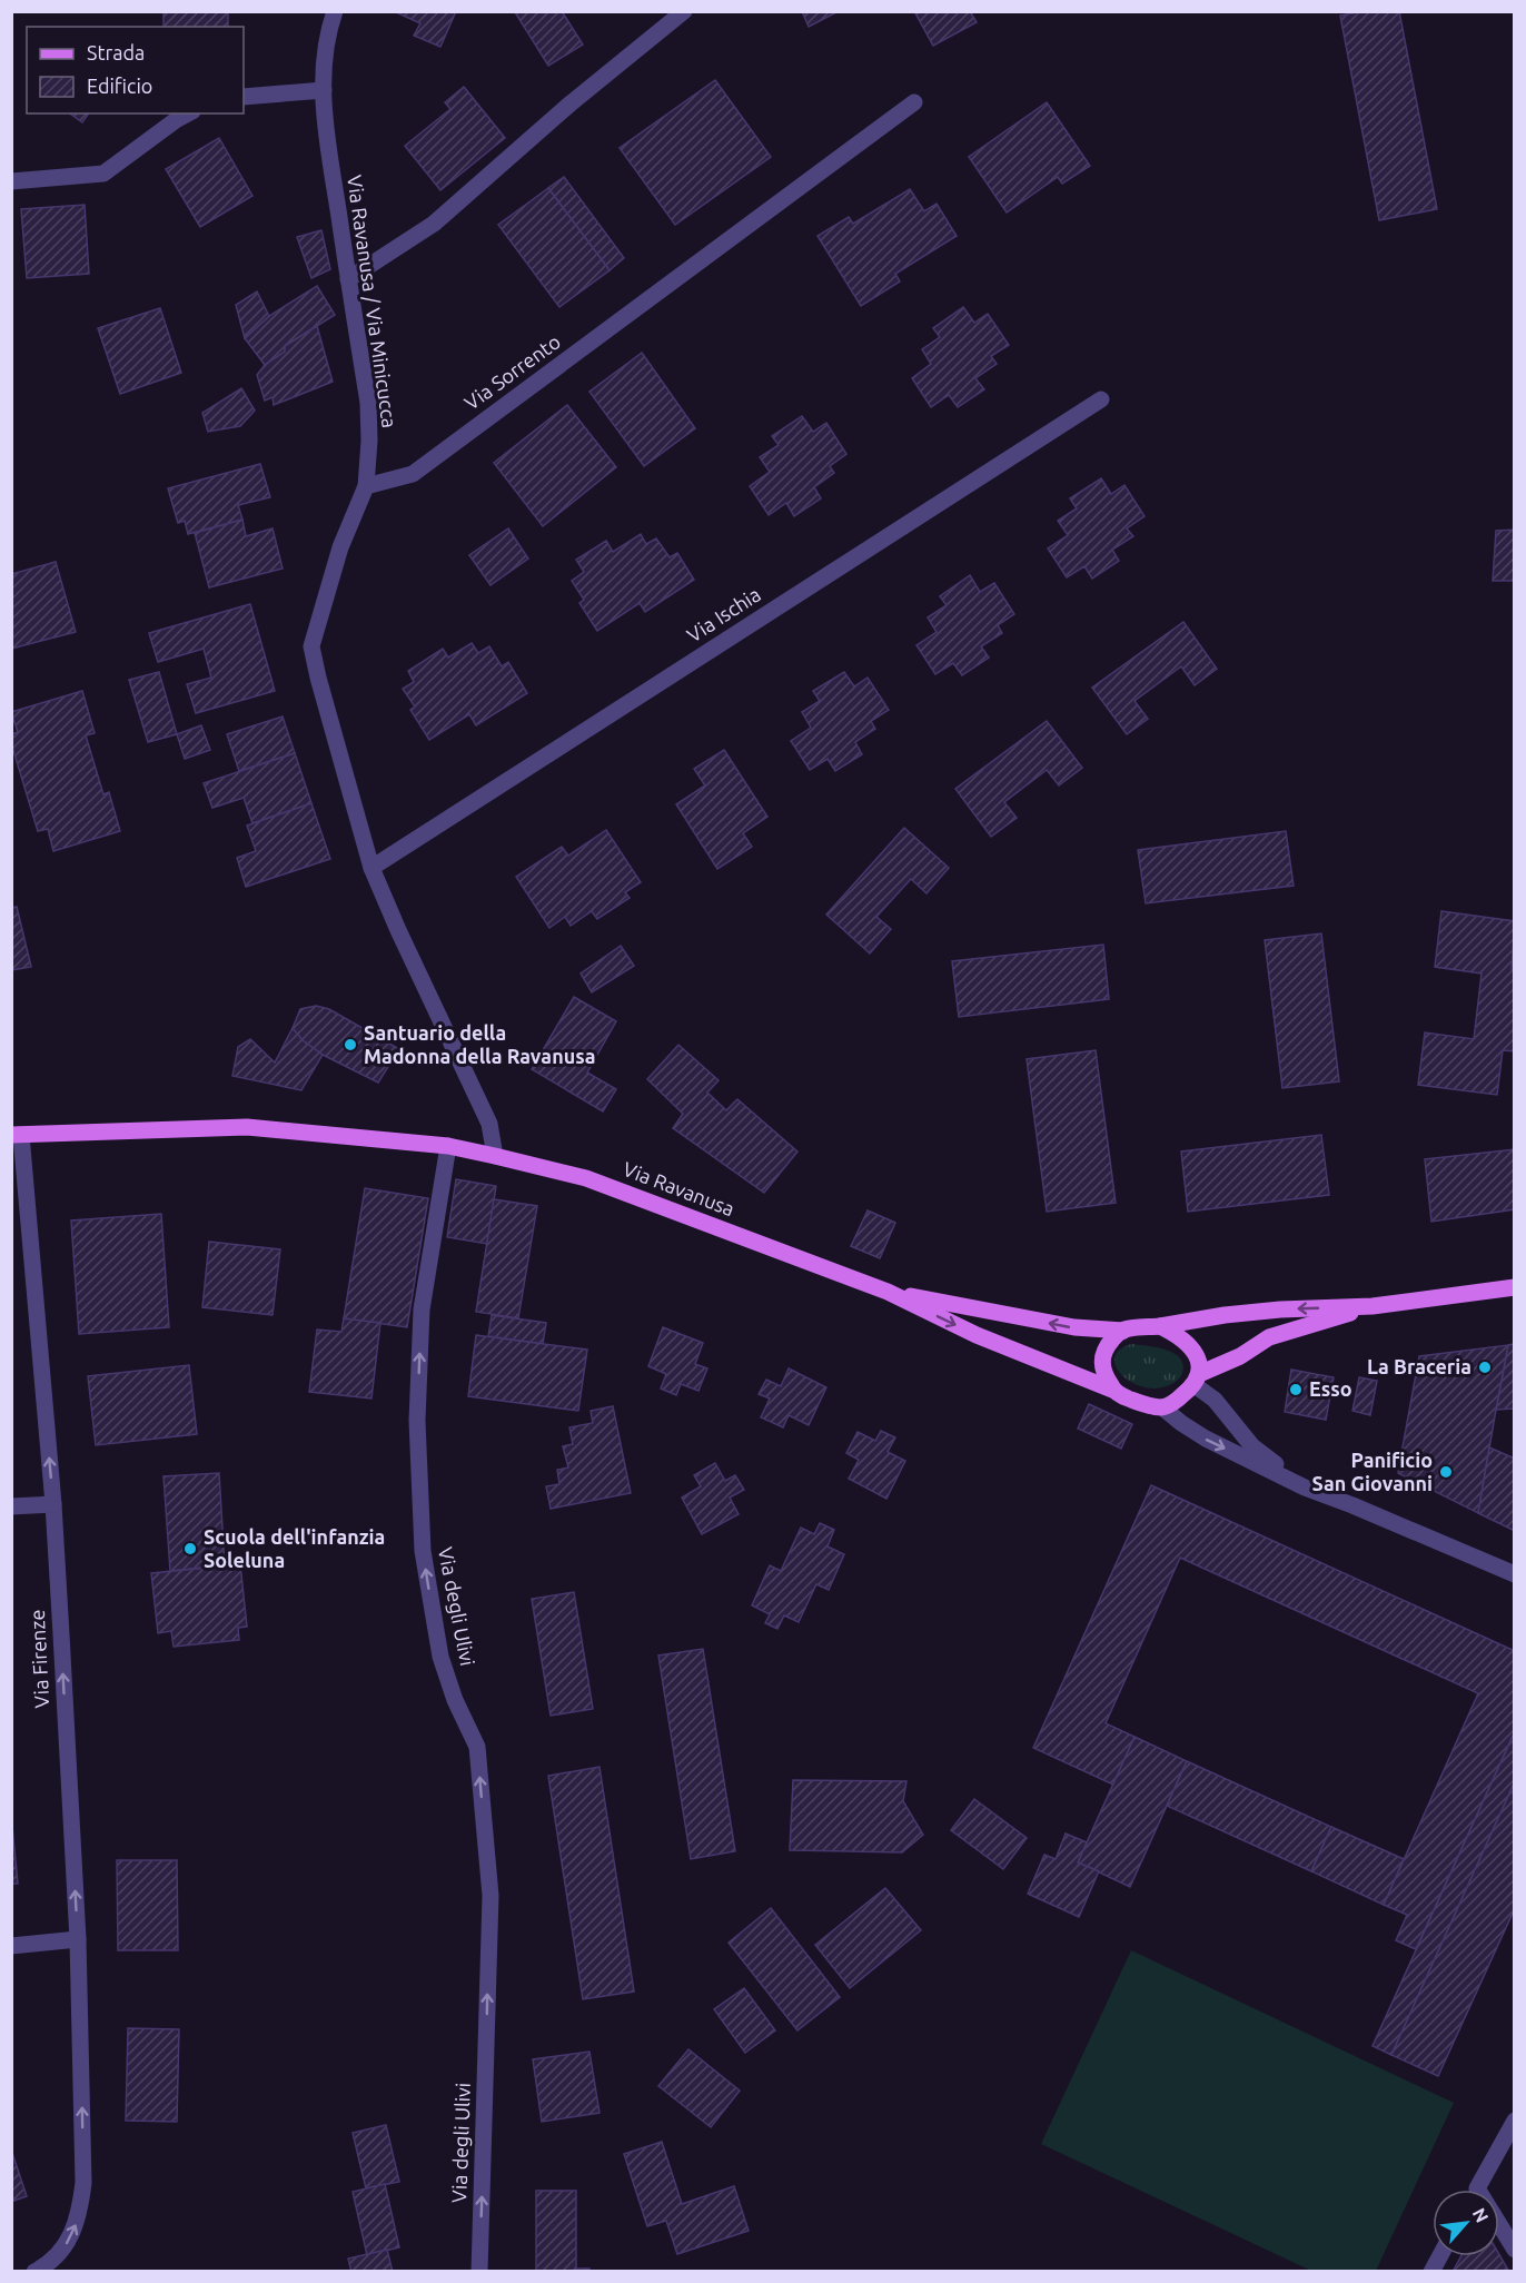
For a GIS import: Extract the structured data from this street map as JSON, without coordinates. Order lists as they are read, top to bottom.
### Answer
{
  "streets": {
    "main road": ["Via Ravanusa"],
    "street": [
      "Via Ravanusa / Via Minicucca",
      "Via Sorrento",
      "Via Ischia",
      "Via degli Ulivi",
      "Via Firenze"
    ]
  },
  "crossings": [
    ["Via Ravanusa / Via Minicucca", "Via Sorrento"],
    ["Via Ravanusa / Via Minicucca", "Via Ischia"],
    ["Via Ravanusa / Via Minicucca", "Via Ravanusa"],
    ["Via Ravanusa", "Via degli Ulivi"],
    ["Via Ravanusa", "Via Firenze"]
  ],
  "one_way": ["Via degli Ulivi", "Via Firenze"],
  "places": [
    "Santuario della Madonna della Ravanusa",
    "La Braceria",
    "Esso",
    "Panificio San Giovanni",
    "Scuola dell'infanzia Soleluna"
  ],
  "legend": ["Strada", "Edificio"],
  "north": "top right"
}
